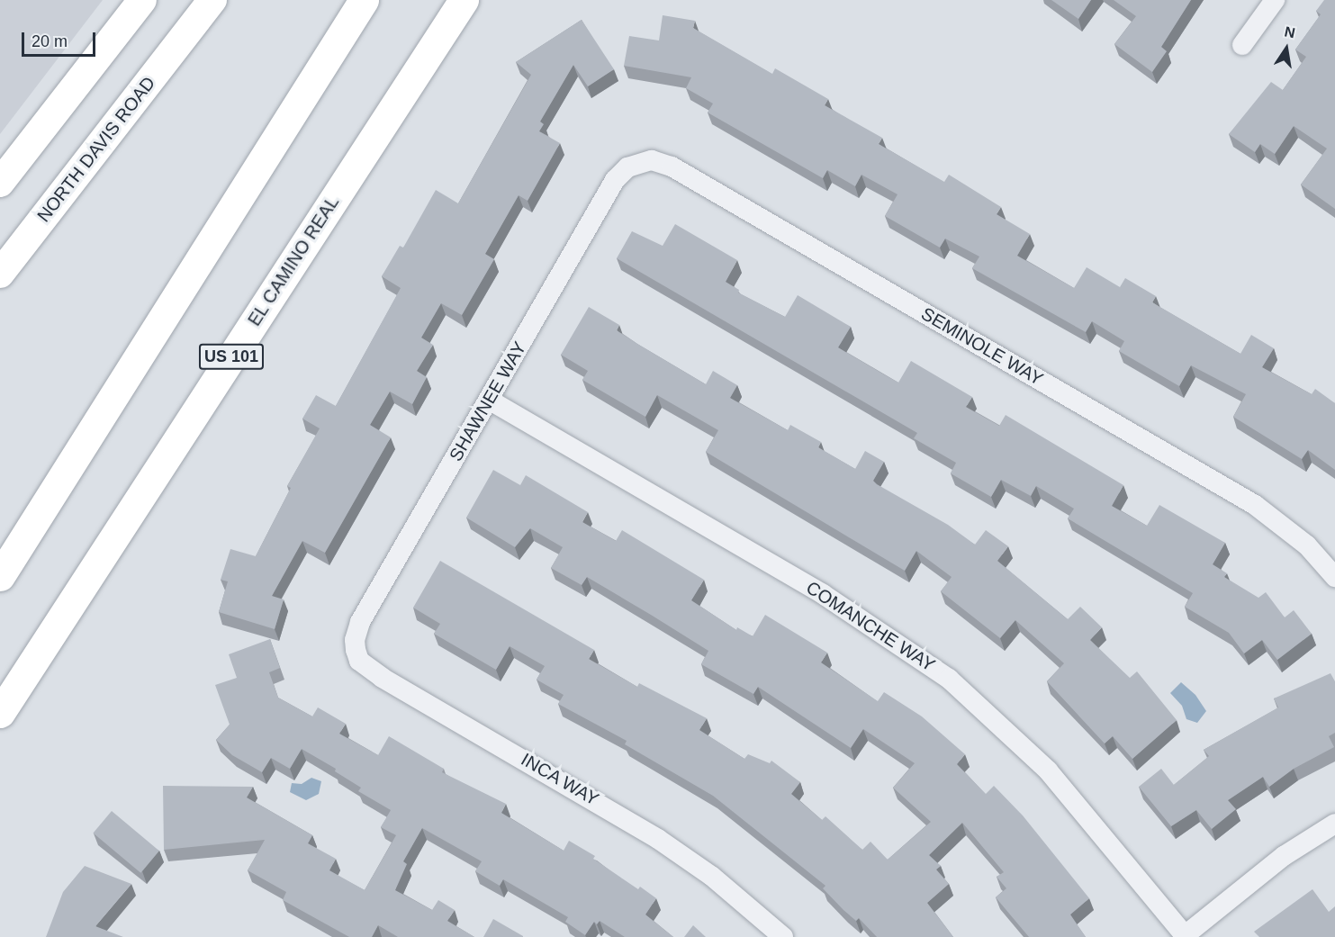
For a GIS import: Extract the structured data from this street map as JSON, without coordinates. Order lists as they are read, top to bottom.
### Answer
{
  "streets": {
    "highway": ["EL CAMINO REAL", "US 101"],
    "main road": ["NORTH DAVIS ROAD"],
    "street": [
      "SEMINOLE WAY",
      "SHAWNEE WAY",
      "COMANCHE WAY",
      "INCA WAY"
    ]
  },
  "crossings": [
    ["SEMINOLE WAY", "SHAWNEE WAY"],
    ["SHAWNEE WAY", "COMANCHE WAY"],
    ["SHAWNEE WAY", "INCA WAY"]
  ],
  "scale_bar": "20 m",
  "north": "top"
}
